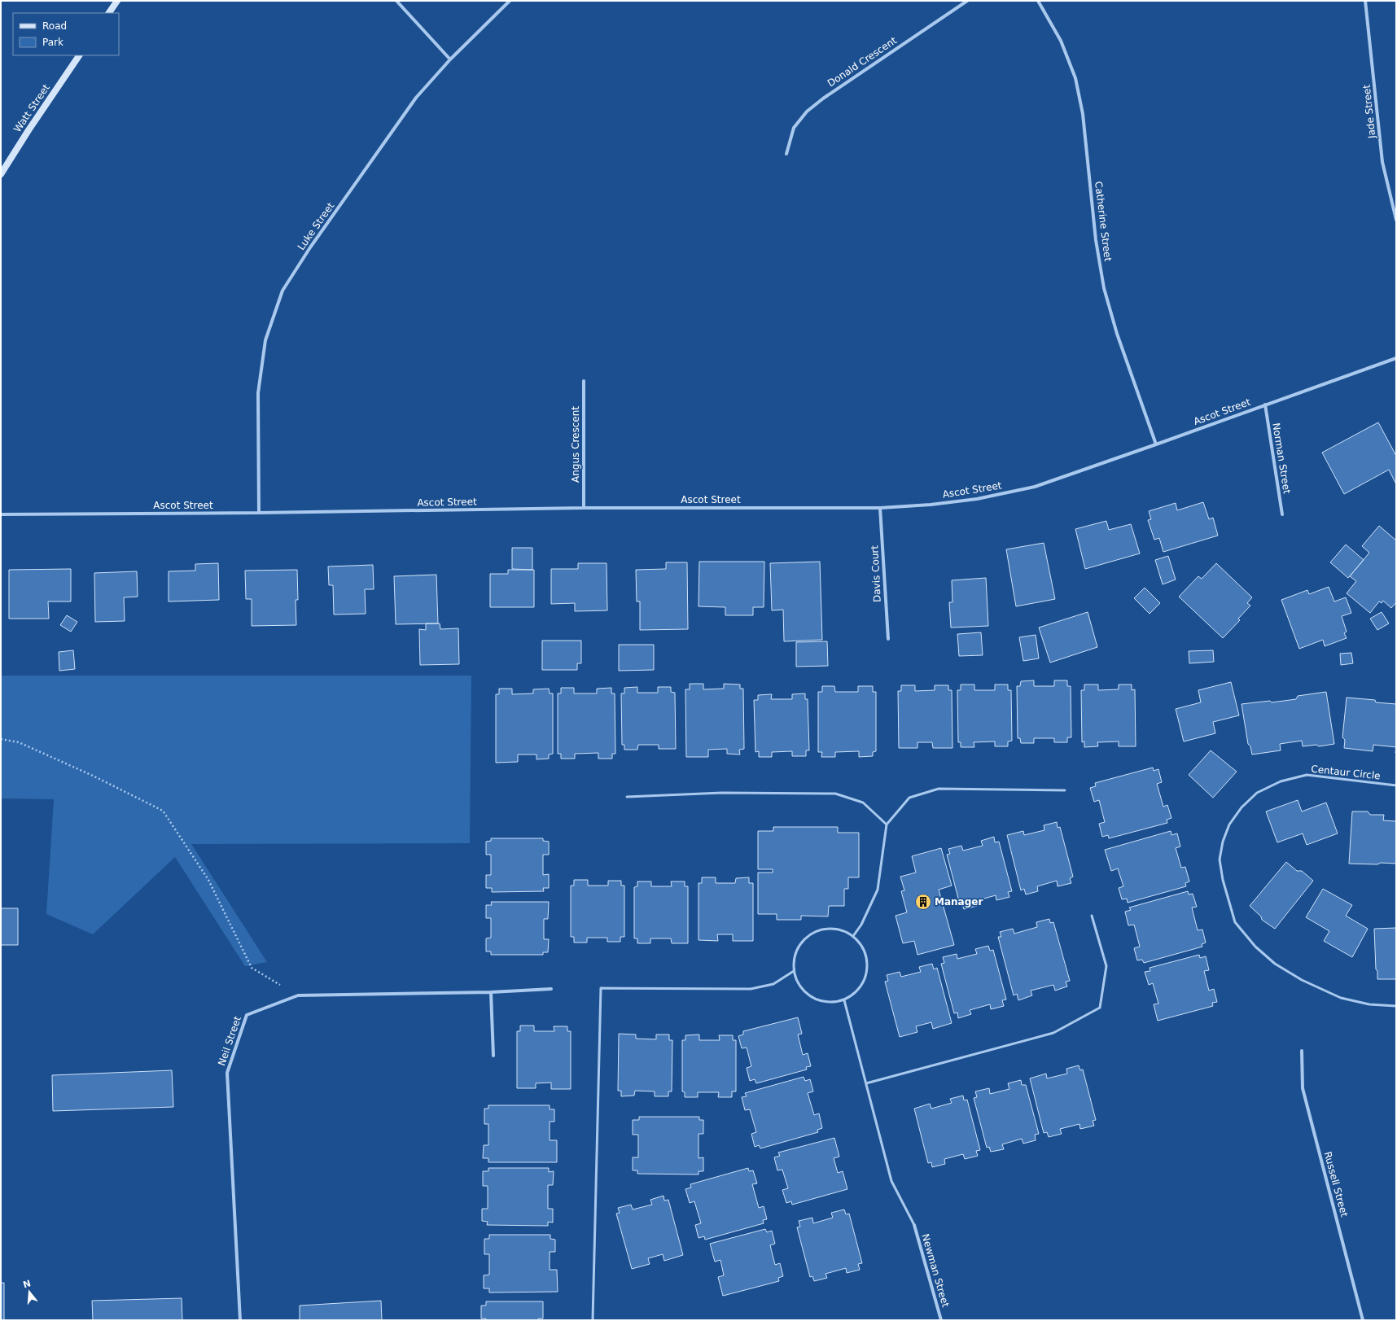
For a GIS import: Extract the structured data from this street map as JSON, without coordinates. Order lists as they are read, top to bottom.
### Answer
{
  "streets": {
    "main road": ["Watt Street"],
    "street": [
      "Donald Crescent",
      "Jade Street",
      "Catherine Street",
      "Luke Street",
      "Ascot Street",
      "Angus Crescent",
      "Norman Street",
      "Davis Court",
      "Neil Street",
      "Russell Street",
      "Newman Street"
    ],
    "lane": ["Centaur Circle"]
  },
  "crossings": [
    ["Catherine Street", "Ascot Street"],
    ["Luke Street", "Ascot Street"],
    ["Ascot Street", "Angus Crescent"],
    ["Ascot Street", "Norman Street"],
    ["Ascot Street", "Davis Court"]
  ],
  "places": {
    "building": ["Manager"]
  },
  "legend": ["Road", "Park"],
  "north": "top"
}
